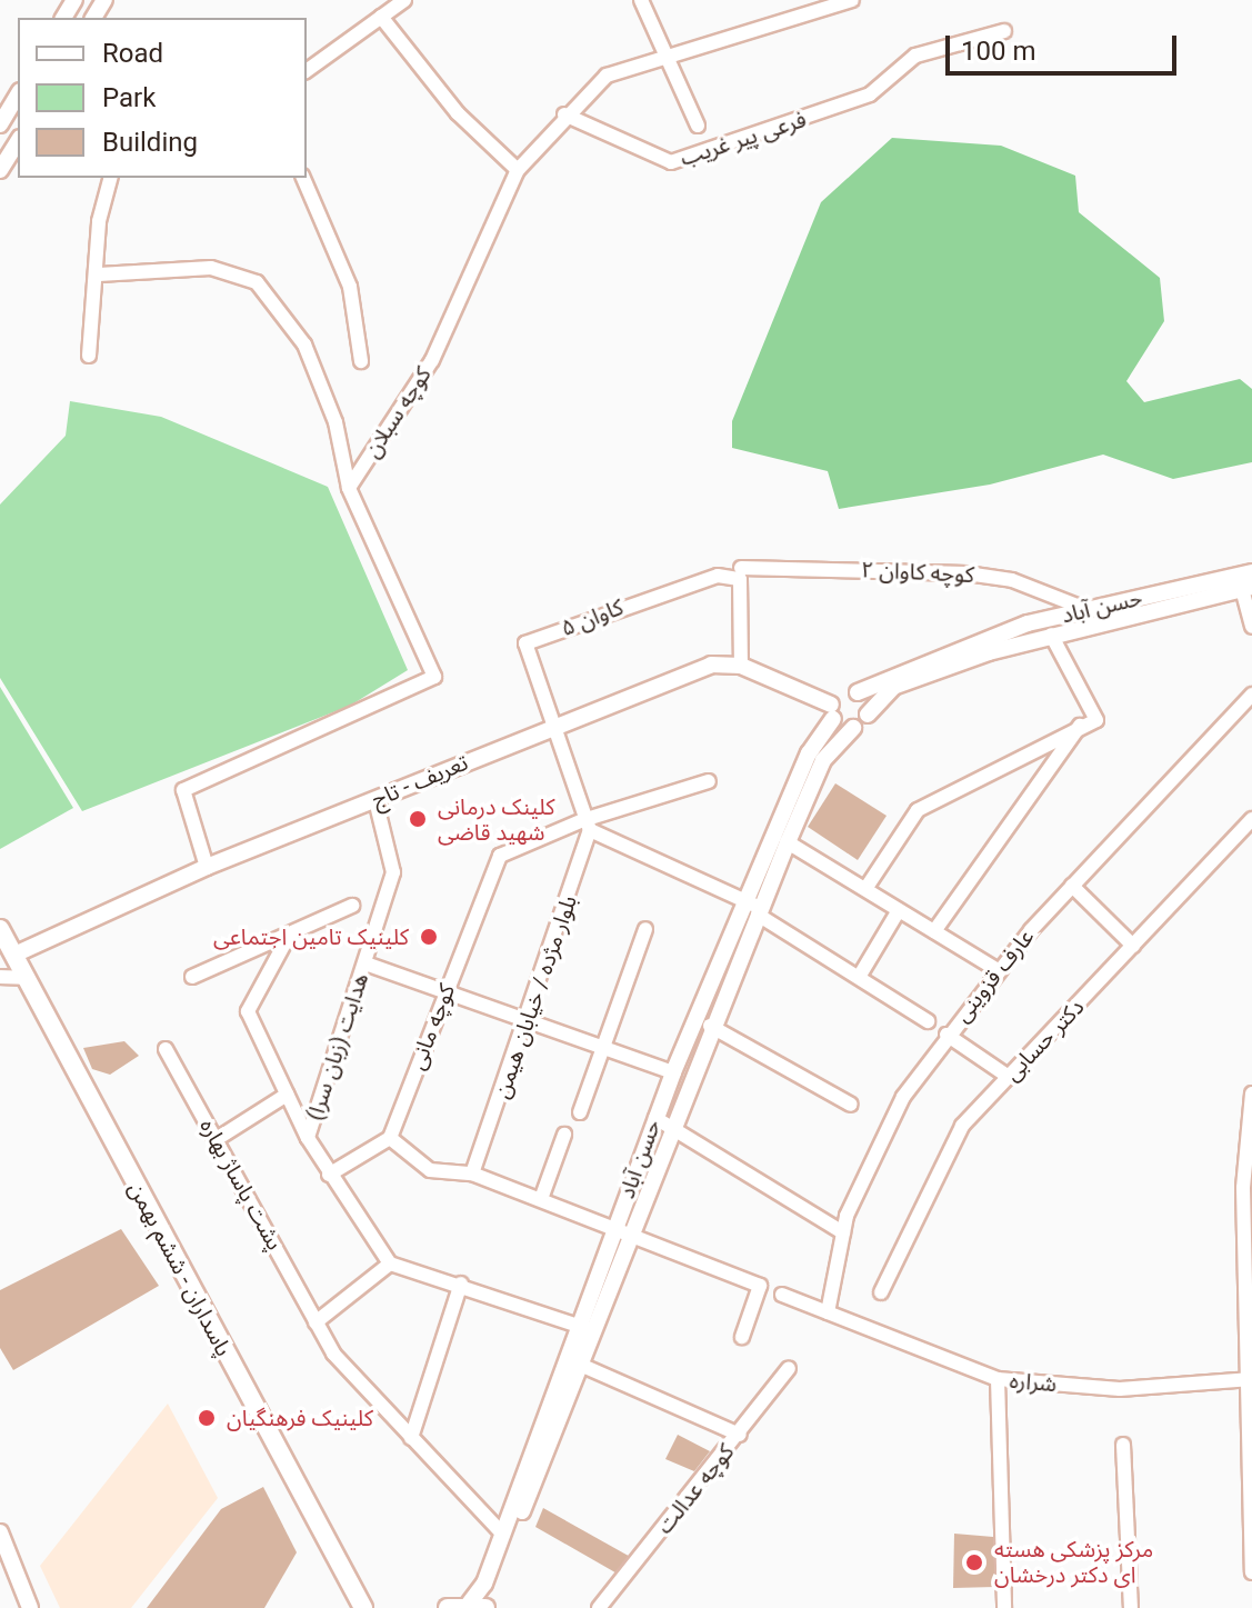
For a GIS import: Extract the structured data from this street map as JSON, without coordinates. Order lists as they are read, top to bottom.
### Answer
{
  "streets": {
    "main road": ["پاسداران - ششم بهمن"],
    "street": [
      "فرعی پیر غریب",
      "کوچه سبلان",
      "کوچه کاوان ۲",
      "حسن آباد",
      "کاوان ۵",
      "تعریف - تاج",
      "عارف قزوینی",
      "بلوار مژده / خیابان هیمن",
      "کوچه مانی",
      "دکتر حسابی",
      "هدایت (زبان سرا)",
      "پشت پاساژ بهاره",
      "شراره",
      "کوچه عدالت"
    ]
  },
  "crossings": [
    ["فرعی پیر غریب", "کوچه سبلان"],
    ["کوچه کاوان ۲", "حسن آباد"],
    ["کوچه کاوان ۲", "کاوان ۵"],
    ["حسن آباد", "تعریف - تاج"],
    ["حسن آباد", "پشت پاساژ بهاره"],
    ["کاوان ۵", "تعریف - تاج"],
    ["تعریف - تاج", "هدایت (زبان سرا)"],
    ["تعریف - تاج", "پاسداران - ششم بهمن"],
    ["عارف قزوینی", "شراره"],
    ["بلوار مژده / خیابان هیمن", "کوچه مانی"]
  ],
  "places": [
    "کلینک درمانی شهید قاضی",
    "کلینیک تامین اجتماعی",
    "کلینیک فرهنگیان",
    "مرکز پزشکی هسته ای دکتر درخشان"
  ],
  "legend": ["Road", "Park", "Building"],
  "scale_bar": "100 m"
}
